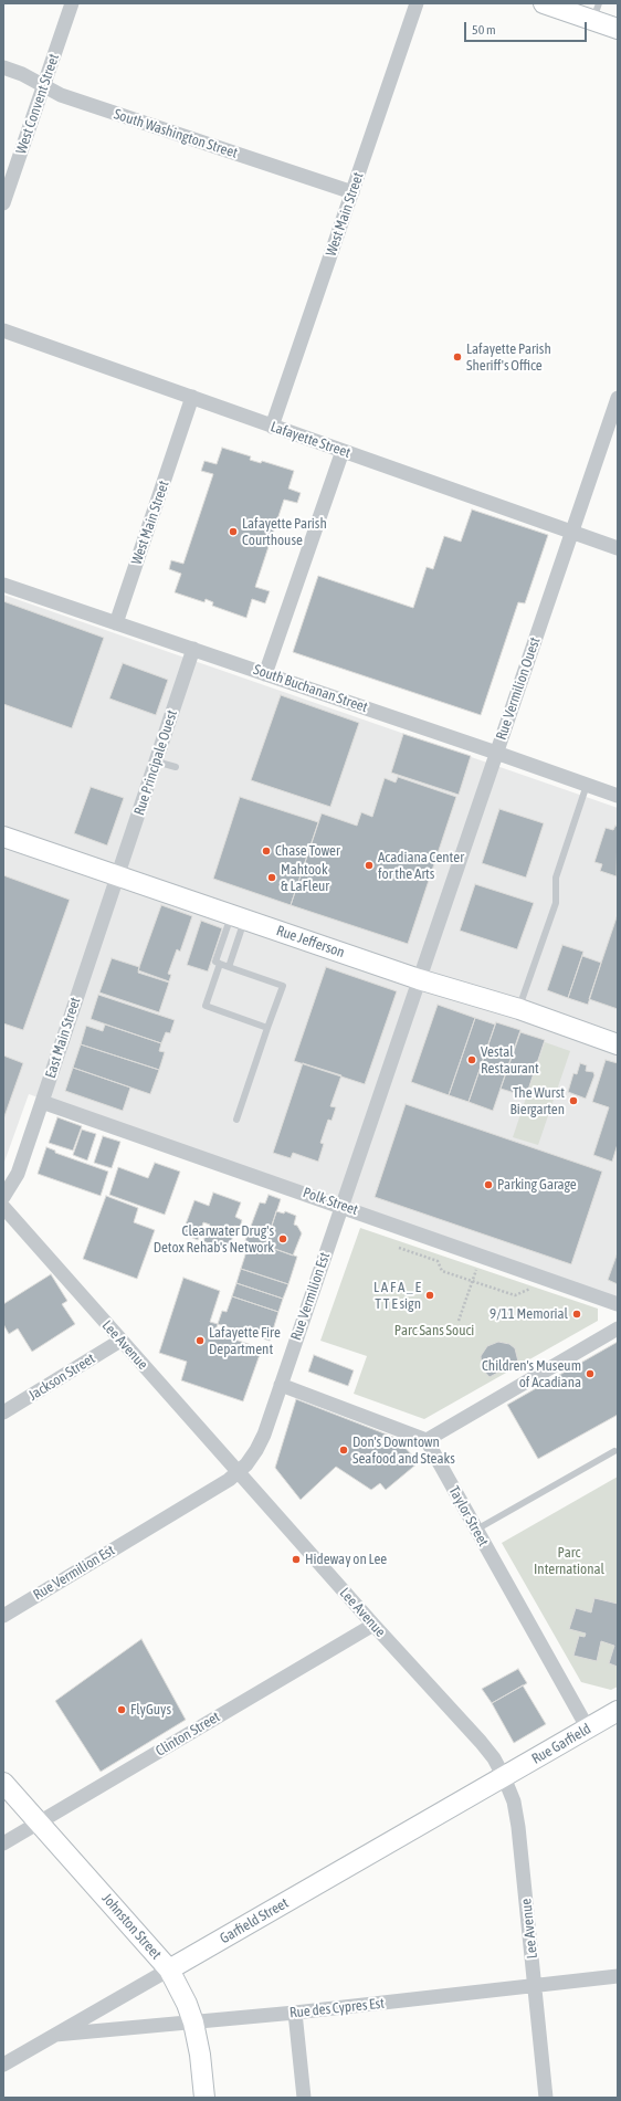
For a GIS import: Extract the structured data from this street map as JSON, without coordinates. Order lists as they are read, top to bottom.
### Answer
{
  "streets": {
    "street": [
      "West Convent Street",
      "South Washington Street",
      "West Main Street",
      "Lafayette Street",
      "South Buchanan Street",
      "Rue Vermilion Ouest",
      "Rue Principale Ouest",
      "Rue Jefferson",
      "East Main Street",
      "Polk Street",
      "Rue Vermilion Est",
      "Lee Avenue",
      "Jackson Street",
      "Taylor Street",
      "Clinton Street",
      "Rue Garfield",
      "Garfield Street",
      "Johnston Street",
      "Rue des Cypres Est"
    ]
  },
  "crossings": [
    ["West Convent Street", "South Washington Street"],
    ["South Washington Street", "West Main Street"],
    ["West Main Street", "Lafayette Street"],
    ["West Main Street", "South Buchanan Street"],
    ["Lafayette Street", "Rue Vermilion Ouest"],
    ["South Buchanan Street", "Rue Vermilion Ouest"],
    ["South Buchanan Street", "Rue Principale Ouest"],
    ["Rue Vermilion Ouest", "Rue Jefferson"],
    ["Rue Vermilion Ouest", "Rue Vermilion Est"],
    ["Rue Principale Ouest", "Rue Jefferson"],
    ["Rue Principale Ouest", "East Main Street"],
    ["Rue Jefferson", "East Main Street"],
    ["Rue Jefferson", "Rue Vermilion Est"],
    ["East Main Street", "Polk Street"],
    ["Polk Street", "Rue Vermilion Est"],
    ["Rue Vermilion Est", "Lee Avenue"],
    ["Lee Avenue", "Jackson Street"],
    ["Lee Avenue", "Clinton Street"],
    ["Lee Avenue", "Rue Garfield"],
    ["Lee Avenue", "Garfield Street"],
    ["Lee Avenue", "Rue des Cypres Est"],
    ["Taylor Street", "Rue Garfield"],
    ["Clinton Street", "Johnston Street"],
    ["Rue Garfield", "Garfield Street"],
    ["Garfield Street", "Johnston Street"],
    ["Garfield Street", "Rue des Cypres Est"],
    ["Johnston Street", "Rue des Cypres Est"]
  ],
  "parks": ["Parc Sans Souci", "Parc International"],
  "places": [
    "Lafayette Parish Sheriff's Office",
    "Lafayette Parish Courthouse",
    "Chase Tower",
    "Acadiana Center for the Arts",
    "Mahtook & LaFleur",
    "Vestal Restaurant",
    "The Wurst Biergarten",
    "Parking Garage",
    "Clearwater Drug's Detox Rehab's Network",
    "L A F A _ E T T E sign",
    "9/11 Memorial",
    "Lafayette Fire Department",
    "Children's Museum of Acadiana",
    "Don's Downtown Seafood and Steaks",
    "Hideway on Lee",
    "FlyGuys"
  ],
  "scale_bar": "50 m"
}
